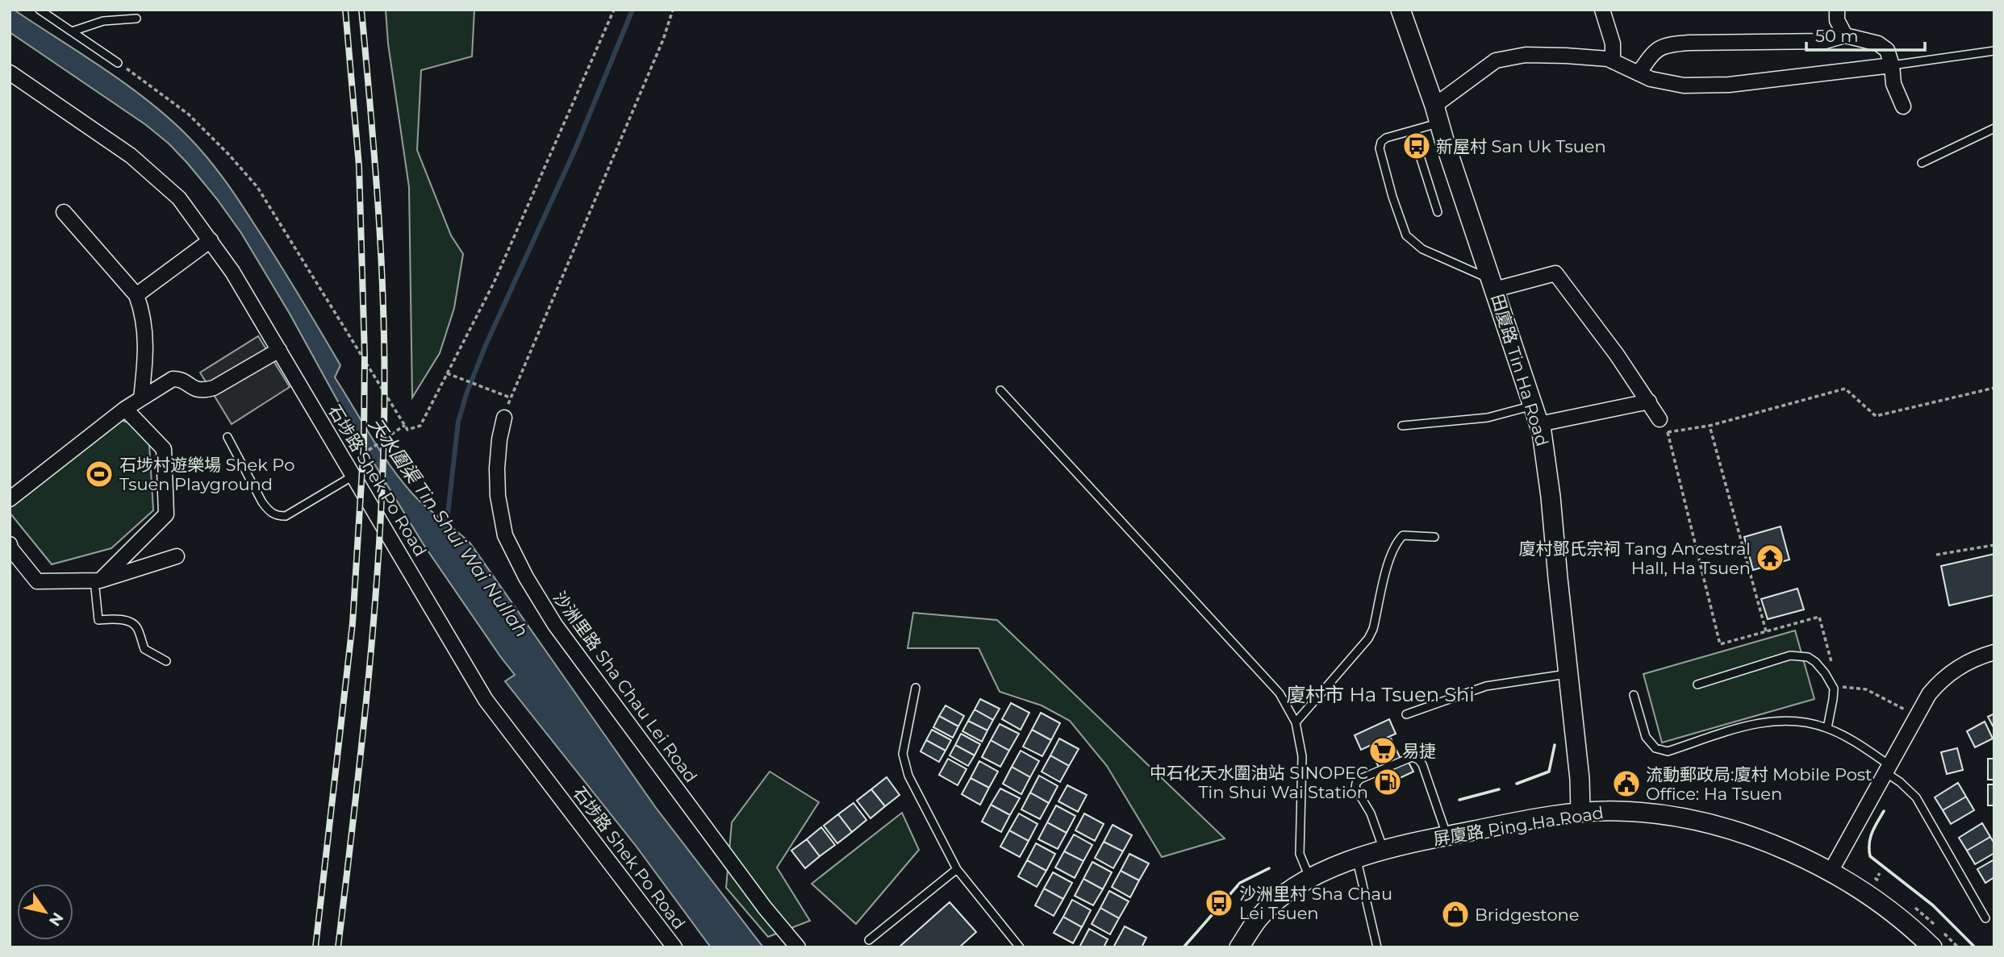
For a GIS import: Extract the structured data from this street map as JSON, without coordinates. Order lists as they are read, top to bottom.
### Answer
{
  "streets": {
    "street": [
      "田廈路 Tin Ha Road",
      "石埗路 Shek Po Road",
      "沙洲里路 Sha Chau Lei Road",
      "屏廈路 Ping Ha Road"
    ]
  },
  "crossings": [
    ["田廈路 Tin Ha Road", "屏廈路 Ping Ha Road"]
  ],
  "districts": ["廈村市 Ha Tsuen Shi"],
  "water": ["天水圍渠 Tin Shui Wai Nullah"],
  "places": {
    "bus stop": ["新屋村 San Uk Tsuen", "沙洲里村 Sha Chau Lei Tsuen"],
    "sports": ["石埗村遊樂場 Shek Po Tsuen Playground"],
    "temple": ["廈村鄧氏宗祠 Tang Ancestral Hall, Ha Tsuen"],
    "supermarket": ["易捷"],
    "fuel station": ["中石化天水圍油站 SINOPEC Tin Shui Wai Station"],
    "public building": ["流動郵政局:廈村 Mobile Post Office: Ha Tsuen"],
    "shop": ["Bridgestone"]
  },
  "scale_bar": "50 m",
  "north": "bottom right"
}
